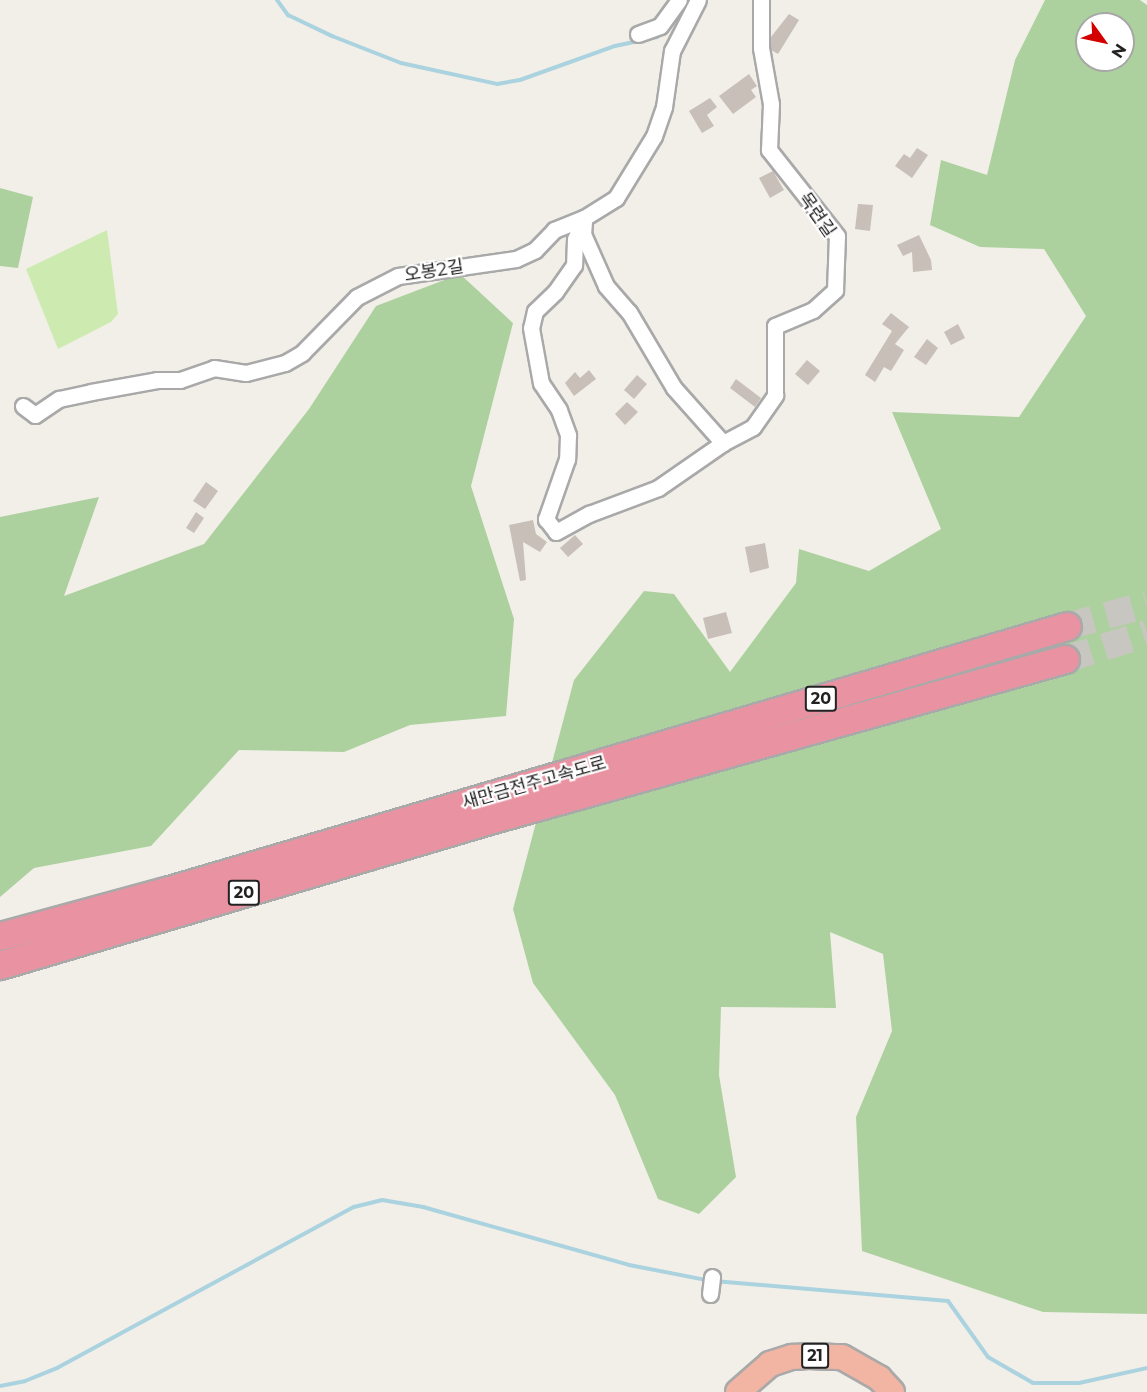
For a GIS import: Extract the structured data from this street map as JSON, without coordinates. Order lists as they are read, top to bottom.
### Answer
{
  "streets": {
    "highway": ["20", "새만금전주고속도로", "21"],
    "street": ["목련길", "오봉2길"]
  },
  "crossings": [
    ["목련길", "오봉2길"]
  ],
  "north": "bottom right"
}
